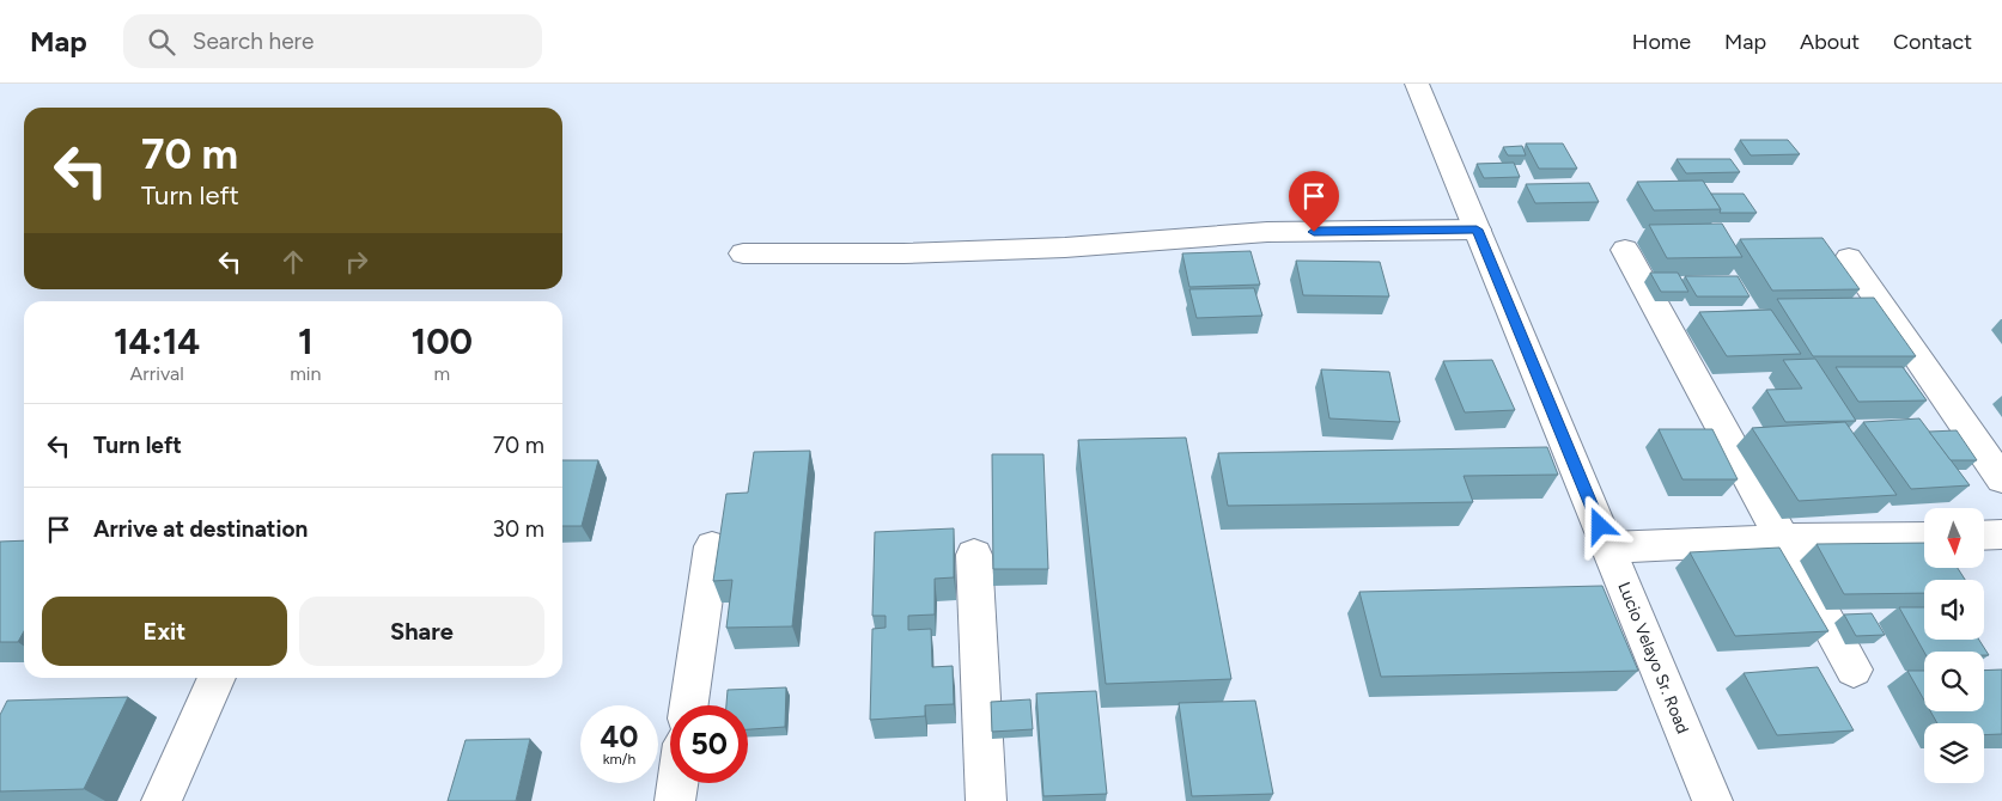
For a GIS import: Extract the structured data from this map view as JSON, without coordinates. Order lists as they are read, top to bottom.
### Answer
{
  "streets": {
    "street": ["Lucio Velayo Sr. Road"]
  },
  "north": "bottom",
  "page": {
    "header": "Map",
    "search": "Search here",
    "nav": [
      "Home",
      "Map",
      "About",
      "Contact"
    ],
    "turn": ["70 m", "Turn left"],
    "eta": [
      "14:14",
      "Arrival",
      "1",
      "min",
      "100",
      "m"
    ],
    "list": [
      {
        "name": "Turn left",
        "value": "70 m"
      },
      {
        "name": "Arrive at destination",
        "value": "30 m"
      }
    ],
    "buttons": ["Exit", "Share"],
    "speed": "40 km/h",
    "limit": "50"
  }
}
